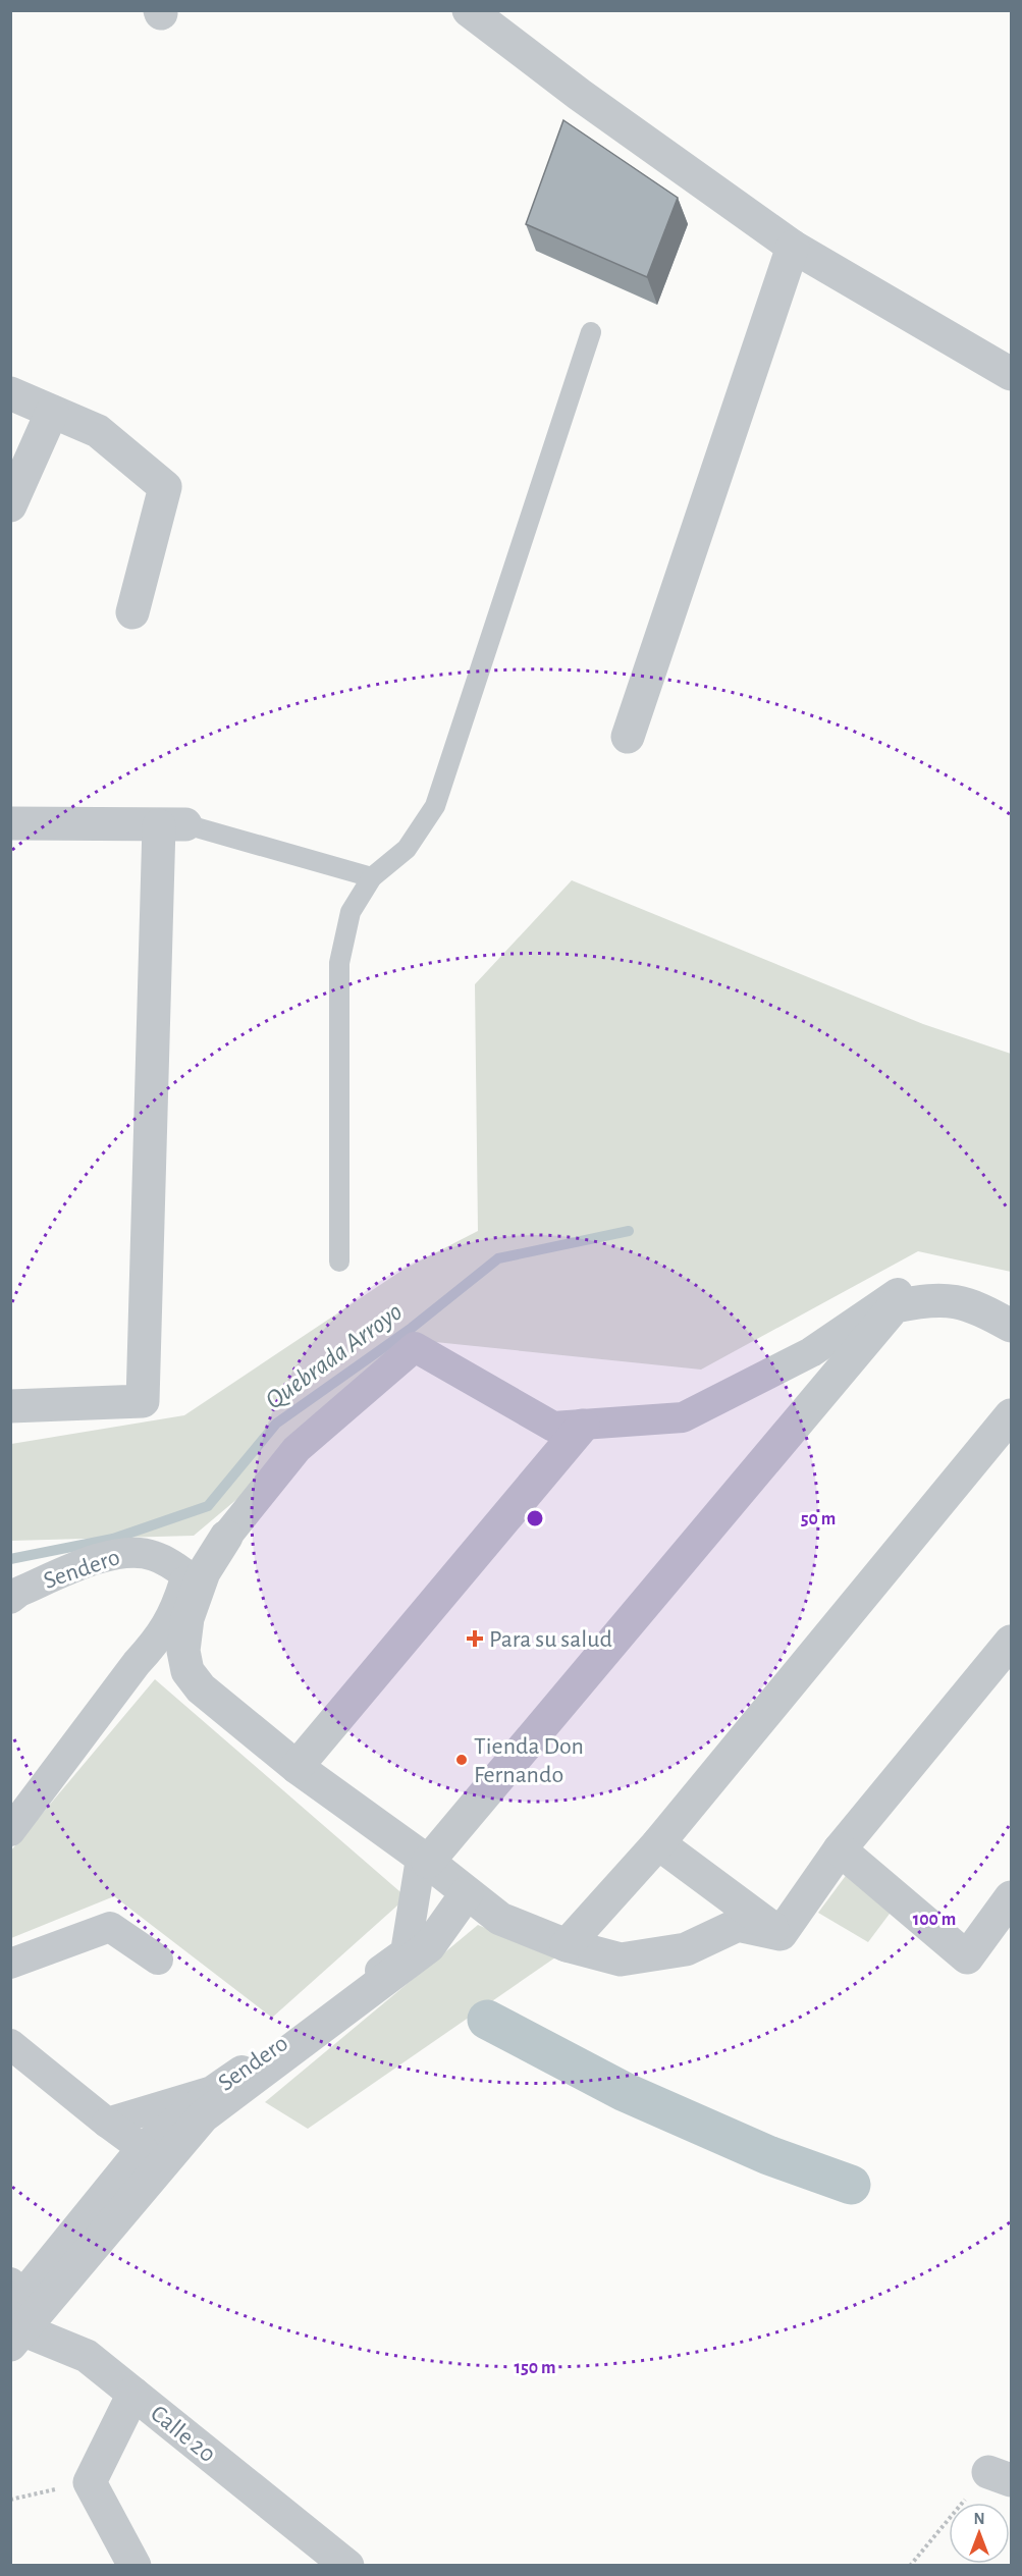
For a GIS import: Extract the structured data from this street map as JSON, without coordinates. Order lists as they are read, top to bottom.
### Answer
{
  "streets": {
    "street": ["Sendero", "Calle 20"]
  },
  "water": ["Quebrada Arroyo"],
  "places": {
    "health": ["Para su salud"],
    "other": ["Tienda Don Fernando"]
  },
  "north": "top",
  "rings": ["50 m", "100 m", "150 m"]
}
